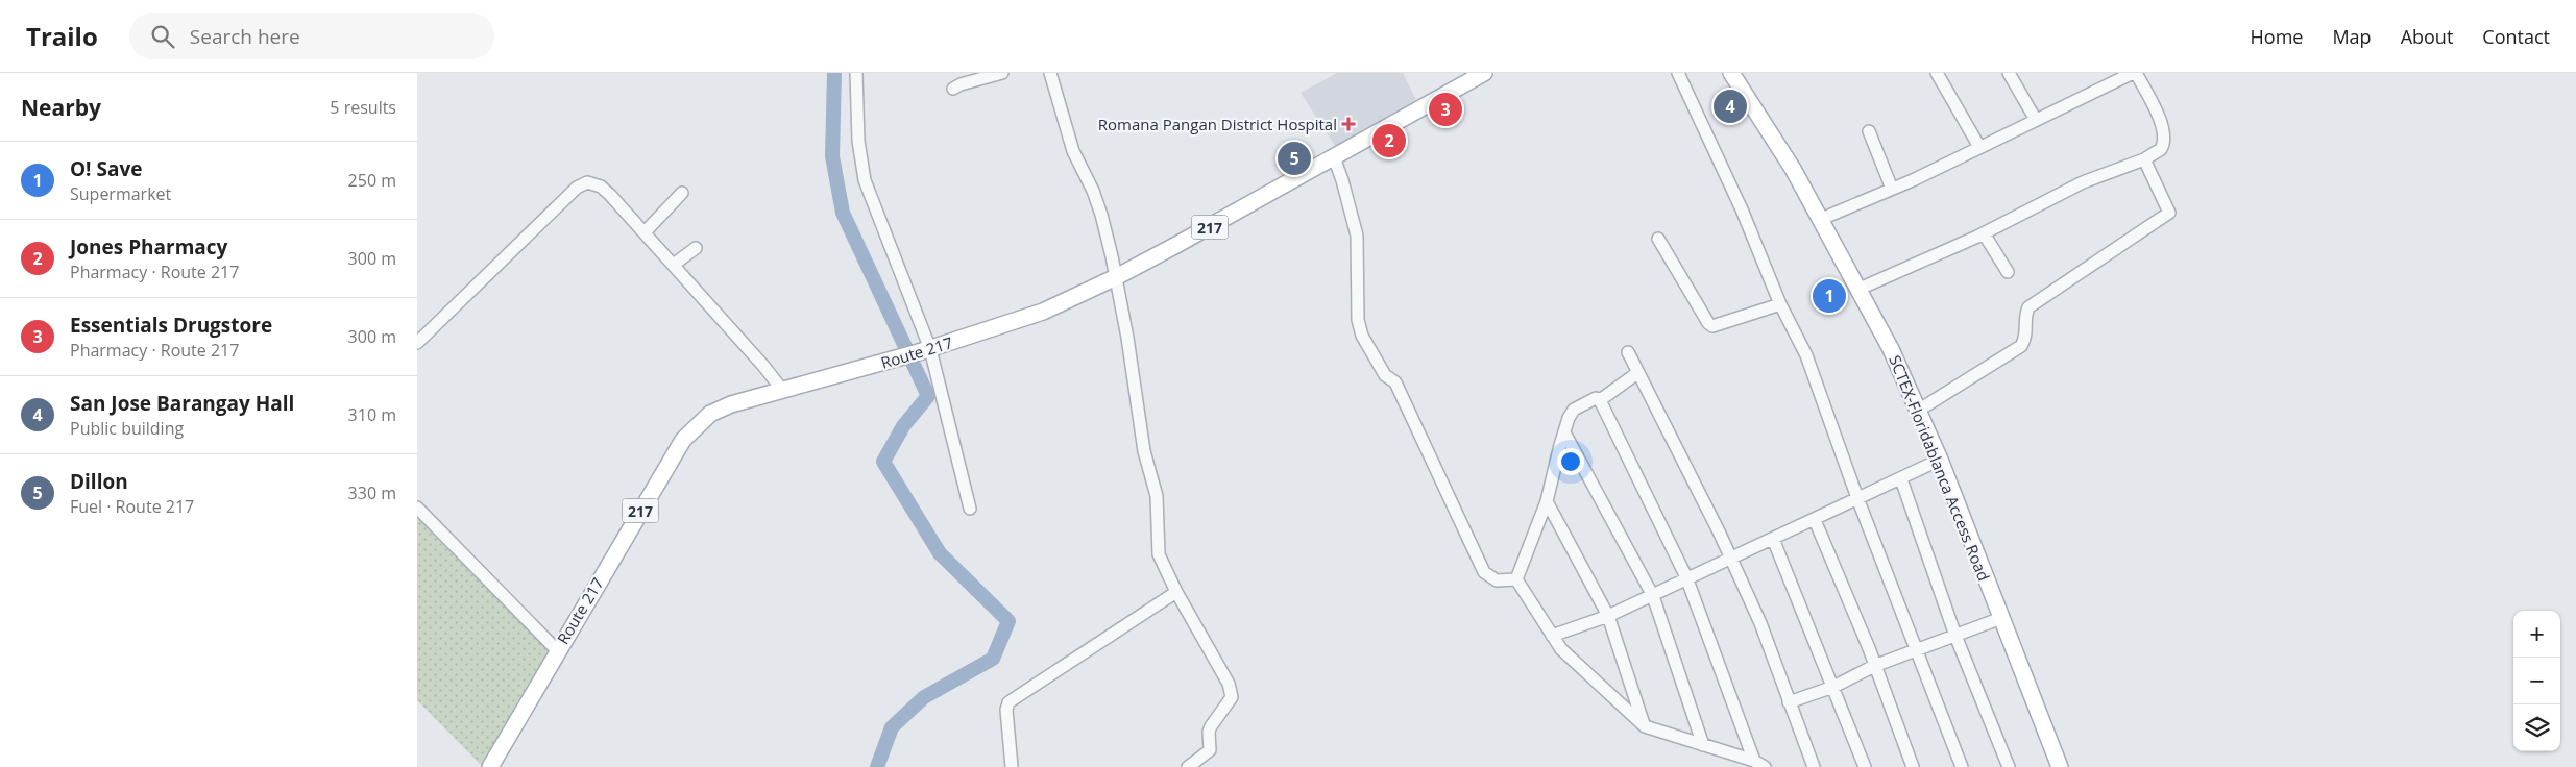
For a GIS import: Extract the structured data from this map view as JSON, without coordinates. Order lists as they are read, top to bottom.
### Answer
{
  "streets": {
    "main road": ["217", "Route 217", "SCTEX-Floridablanca Access Road"]
  },
  "places": {
    "health": ["Romana Pangan District Hospital"]
  },
  "page": {
    "header": "Trailo",
    "search": "Search here",
    "nav": [
      "Home",
      "Map",
      "About",
      "Contact"
    ],
    "heading": ["Nearby", "5 results"],
    "pins": [
      "4",
      "3",
      "2",
      "5",
      "1"
    ],
    "list": [
      {
        "mark": "1",
        "name": "O! Save",
        "note": "Supermarket",
        "value": "250 m"
      },
      {
        "mark": "2",
        "name": "Jones Pharmacy",
        "note": "Pharmacy · Route 217",
        "value": "300 m"
      },
      {
        "mark": "3",
        "name": "Essentials Drugstore",
        "note": "Pharmacy · Route 217",
        "value": "300 m"
      },
      {
        "mark": "4",
        "name": "San Jose Barangay Hall",
        "note": "Public building",
        "value": "310 m"
      },
      {
        "mark": "5",
        "name": "Dillon",
        "note": "Fuel · Route 217",
        "value": "330 m"
      }
    ],
    "map_buttons": ["+", "−"]
  }
}
